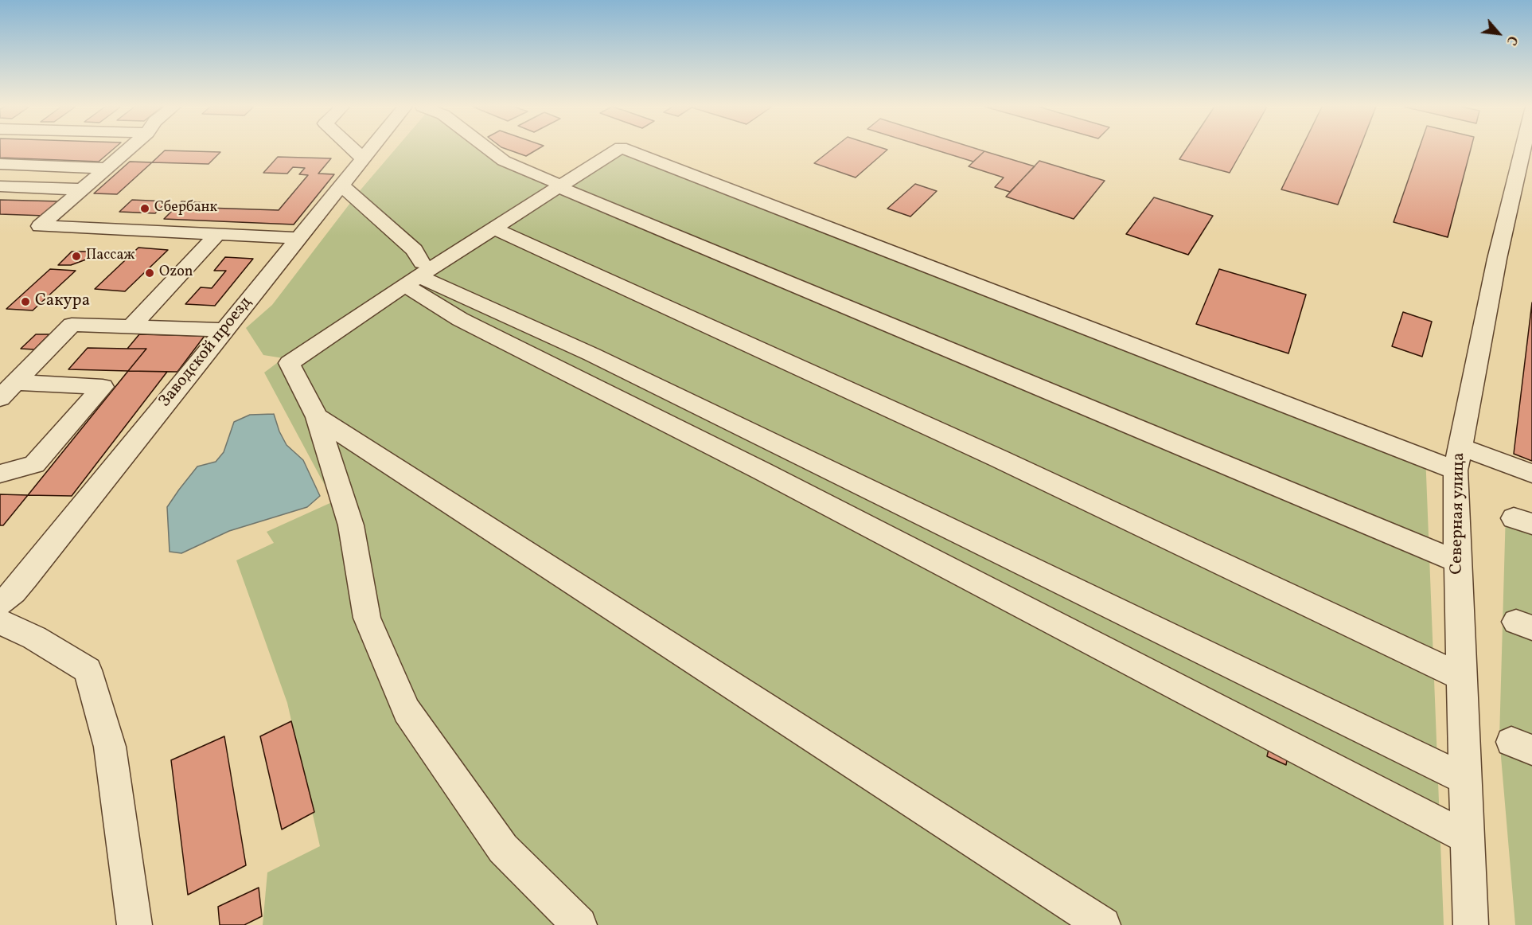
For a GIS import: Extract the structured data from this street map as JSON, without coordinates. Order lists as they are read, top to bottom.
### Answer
{
  "streets": {
    "street": ["Заводской проезд", "Северная улица"]
  },
  "places": [
    "Сбербанк",
    "Пассаж",
    "Ozon",
    "Сакура"
  ],
  "north": "bottom right"
}
